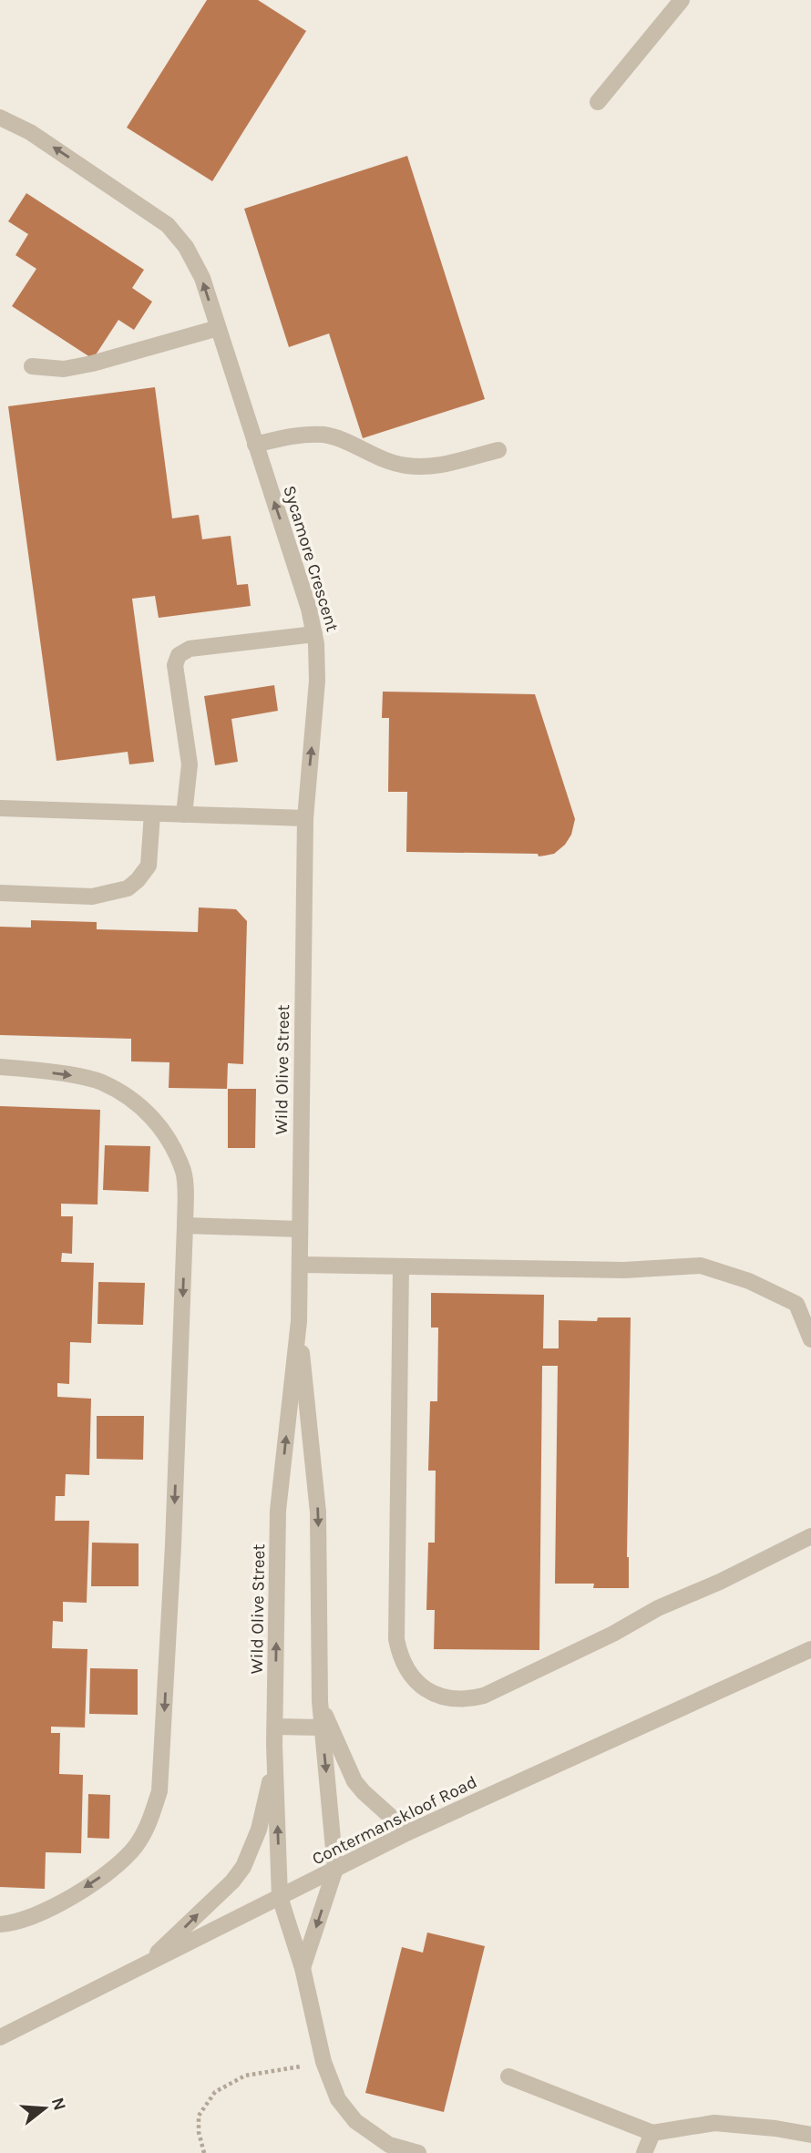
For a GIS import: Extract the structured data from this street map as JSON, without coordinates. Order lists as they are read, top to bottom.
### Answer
{
  "streets": {
    "street": ["Sycamore Crescent", "Wild Olive Street", "Contermanskloof Road"]
  },
  "crossings": [
    ["Sycamore Crescent", "Wild Olive Street"],
    ["Wild Olive Street", "Contermanskloof Road"]
  ],
  "one_way": ["Sycamore Crescent"],
  "north": "right"
}
